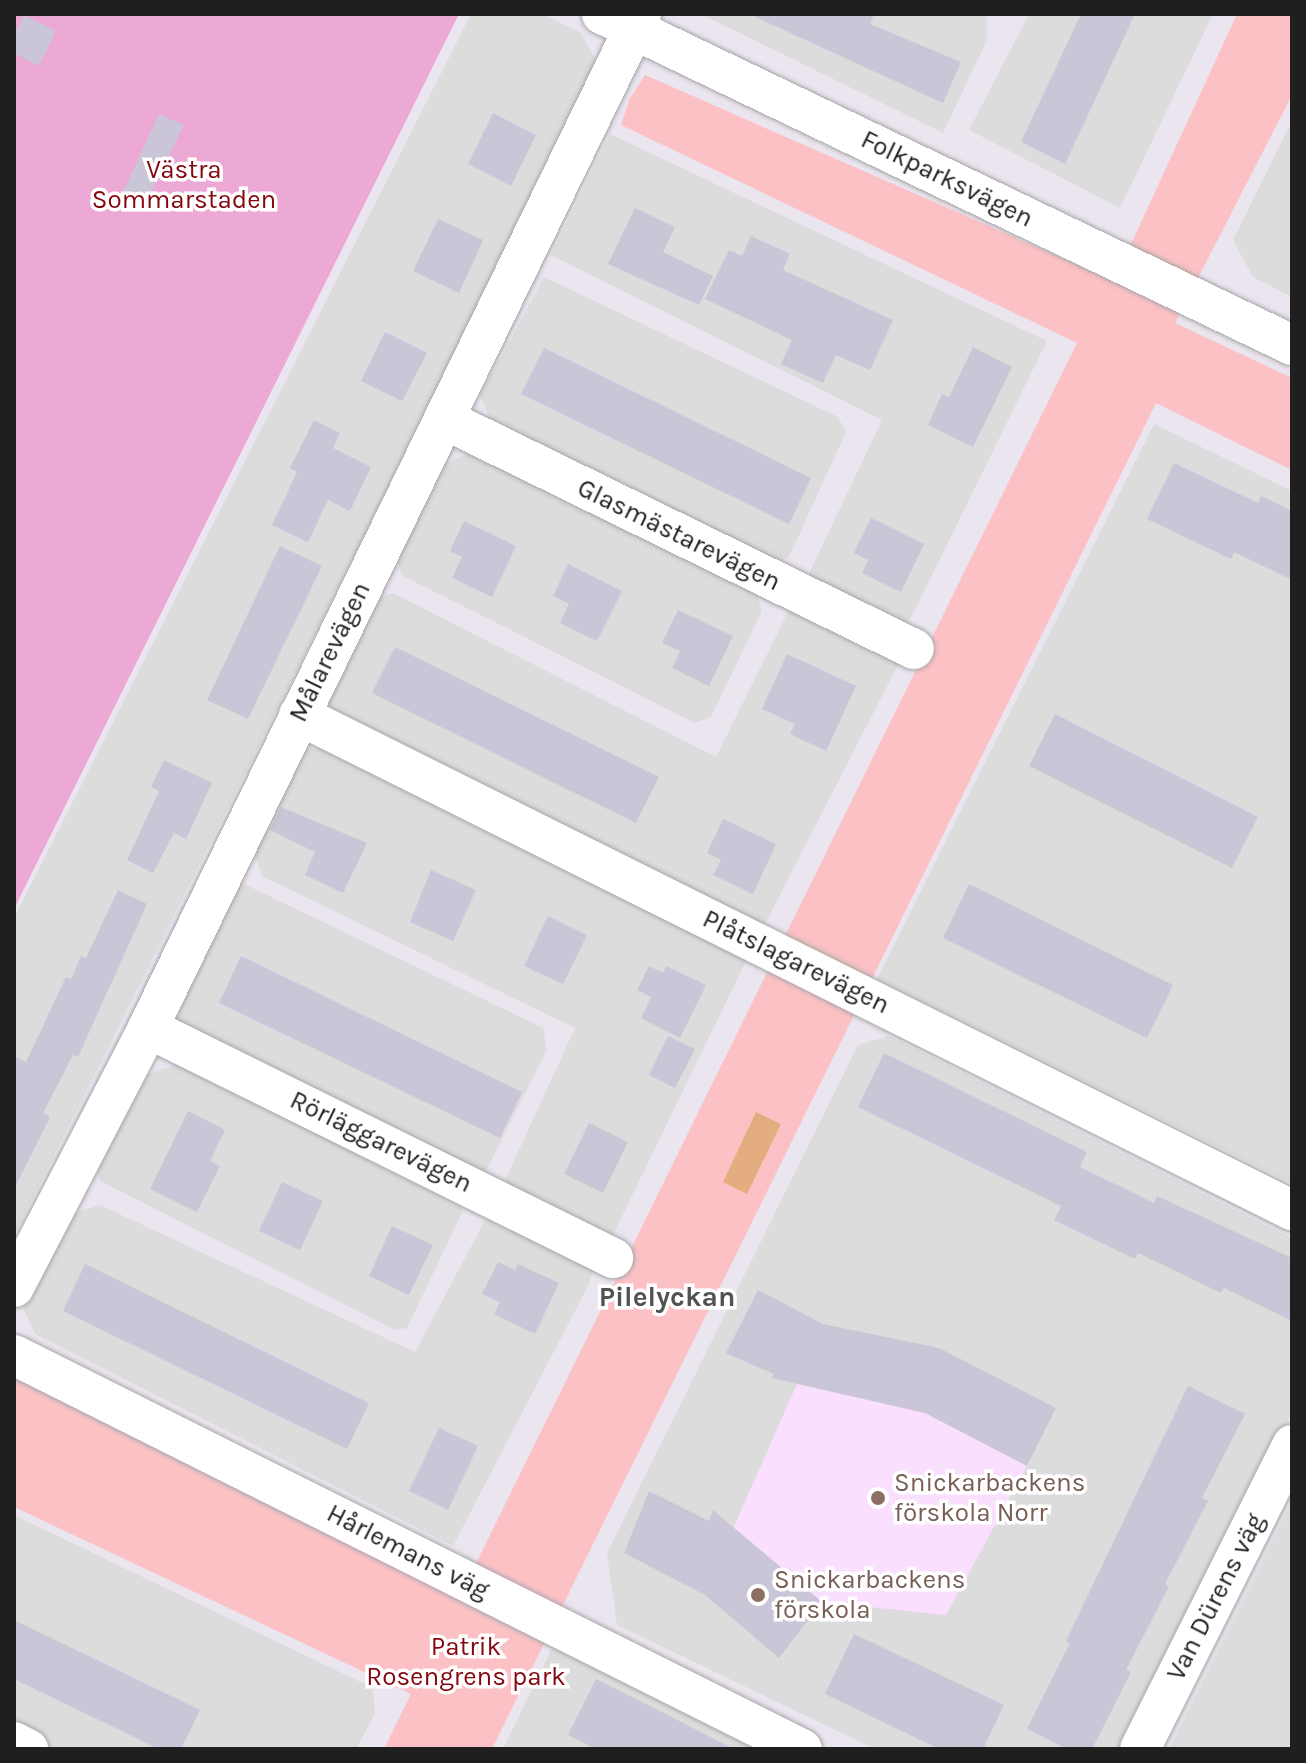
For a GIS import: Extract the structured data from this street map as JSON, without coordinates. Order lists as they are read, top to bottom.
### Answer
{
  "streets": {
    "street": [
      "Folkparksvägen",
      "Glasmästarevägen",
      "Målarevägen",
      "Plåtslagarevägen",
      "Rörläggarevägen",
      "Hårlemans väg",
      "Van Dürens väg"
    ]
  },
  "crossings": [
    ["Folkparksvägen", "Målarevägen"],
    ["Glasmästarevägen", "Målarevägen"],
    ["Målarevägen", "Plåtslagarevägen"],
    ["Målarevägen", "Rörläggarevägen"]
  ],
  "districts": ["Pilelyckan"],
  "parks": ["Västra Sommarstaden", "Patrik Rosengrens park"],
  "places": ["Snickarbackens förskola Norr", "Snickarbackens förskola"]
}
